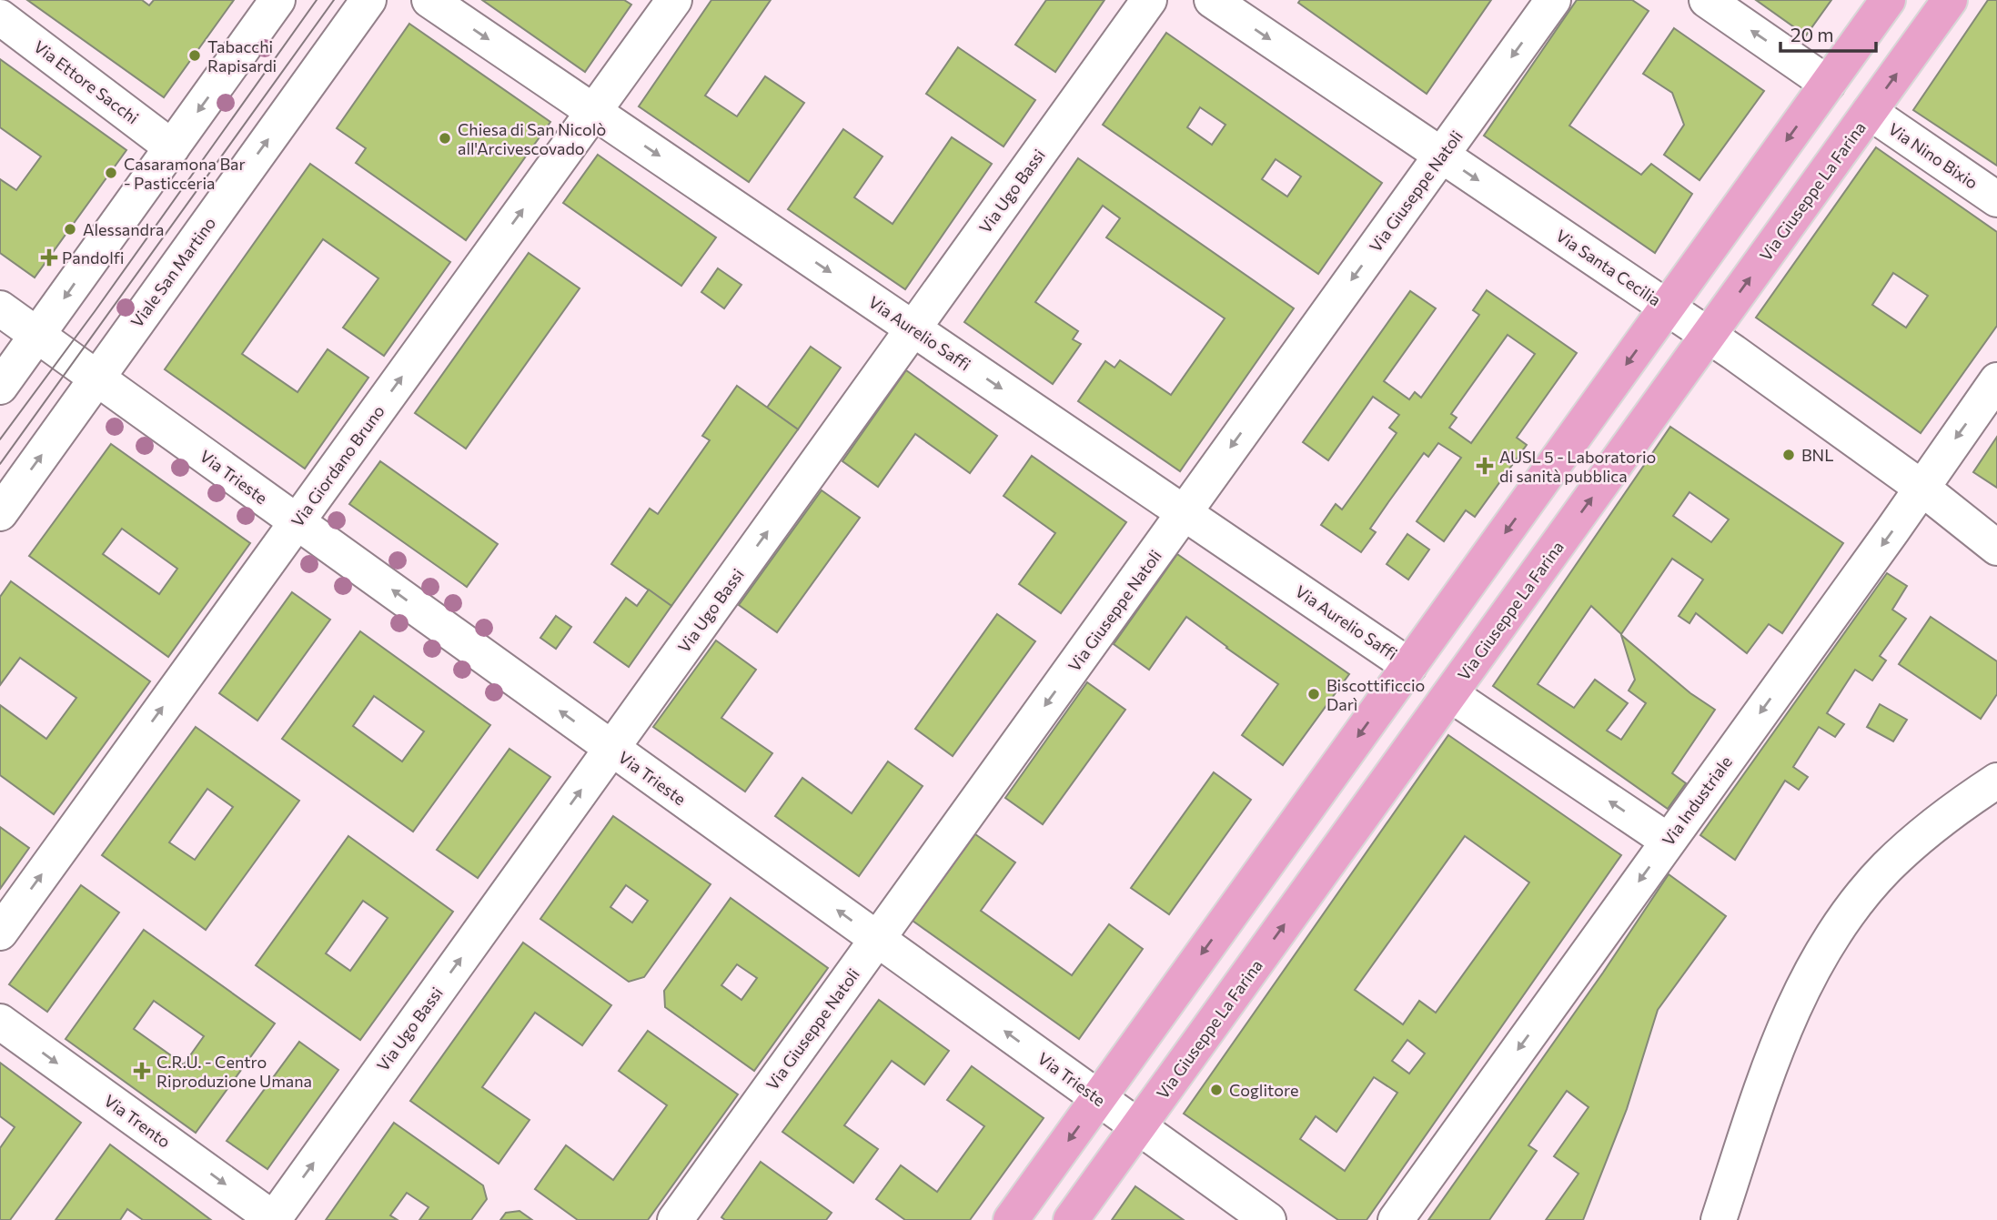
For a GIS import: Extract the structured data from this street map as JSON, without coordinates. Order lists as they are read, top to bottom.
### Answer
{
  "streets": {
    "main road": ["Via Giuseppe La Farina"],
    "street": [
      "Via Ettore Sacchi",
      "Via Nino Bixio",
      "Via Ugo Bassi",
      "Via Giuseppe Natoli",
      "Via Santa Cecilia",
      "Viale San Martino",
      "Via Aurelio Saffi",
      "Via Giordano Bruno",
      "Via Trieste",
      "Via Industriale",
      "Via Trento"
    ]
  },
  "crossings": [
    ["Via Nino Bixio", "Via Giuseppe La Farina"],
    ["Via Ugo Bassi", "Via Aurelio Saffi"],
    ["Via Ugo Bassi", "Via Trieste"],
    ["Via Ugo Bassi", "Via Trento"],
    ["Via Giuseppe Natoli", "Via Santa Cecilia"],
    ["Via Giuseppe Natoli", "Via Aurelio Saffi"],
    ["Via Giuseppe Natoli", "Via Trieste"],
    ["Via Giuseppe La Farina", "Via Santa Cecilia"],
    ["Via Giuseppe La Farina", "Via Trieste"],
    ["Via Santa Cecilia", "Via Industriale"],
    ["Viale San Martino", "Via Trieste"],
    ["Via Aurelio Saffi", "Via Giordano Bruno"],
    ["Via Giordano Bruno", "Via Trieste"]
  ],
  "one_way": [
    "Via Ugo Bassi",
    "Via Giuseppe Natoli",
    "Via Santa Cecilia",
    "Via Aurelio Saffi",
    "Via Giordano Bruno",
    "Via Trieste",
    "Via Trento"
  ],
  "places": {
    "other": [
      "Tabacchi Rapisardi",
      "Chiesa di San Nicolò all'Arcivescovado",
      "Casaramona Bar - Pasticceria",
      "Alessandra",
      "BNL",
      "Biscottificcio Darì",
      "Coglitore"
    ],
    "health": ["Pandolfi", "AUSL 5 - Laboratorio di sanità pubblica", "C.R.U. - Centro Riproduzione Umana"]
  },
  "scale_bar": "20 m"
}
